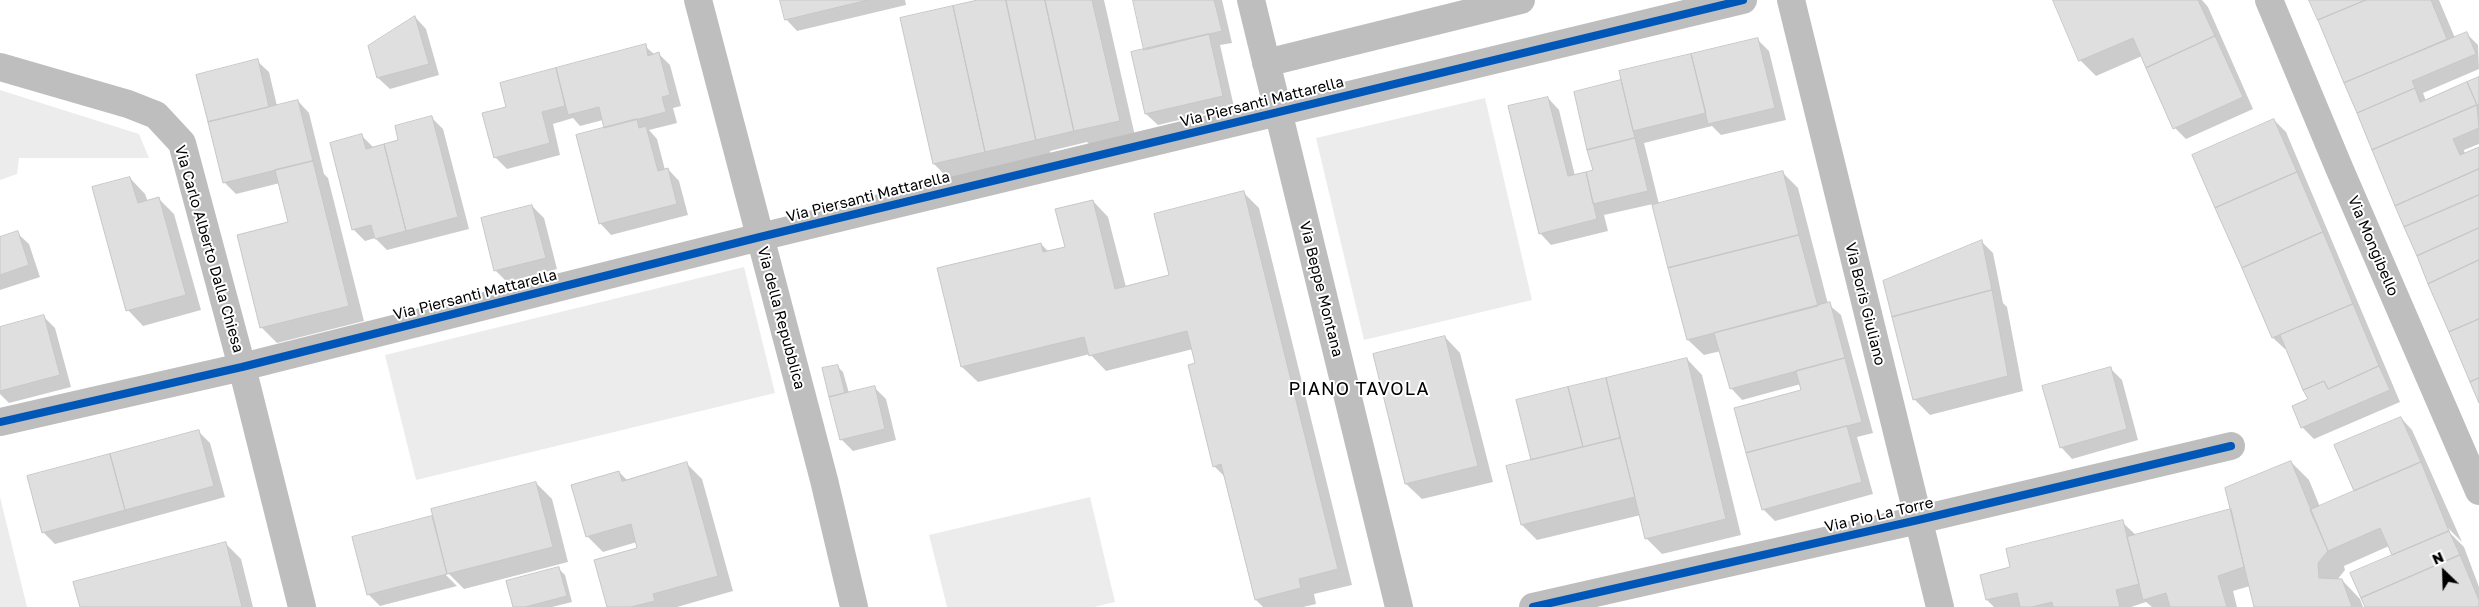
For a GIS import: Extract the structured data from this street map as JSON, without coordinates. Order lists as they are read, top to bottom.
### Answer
{
  "streets": {
    "street": [
      "Via Piersanti Mattarella",
      "Via Mongibello",
      "Via Carlo Alberto Dalla Chiesa",
      "Via Beppe Montana",
      "Via Boris Giuliano",
      "Via della Repubblica",
      "Via Pio La Torre"
    ]
  },
  "crossings": [
    ["Via Piersanti Mattarella", "Via Carlo Alberto Dalla Chiesa"],
    ["Via Piersanti Mattarella", "Via Beppe Montana"],
    ["Via Piersanti Mattarella", "Via della Repubblica"],
    ["Via Boris Giuliano", "Via Pio La Torre"]
  ],
  "districts": ["PIANO TAVOLA"],
  "north": "top left"
}
